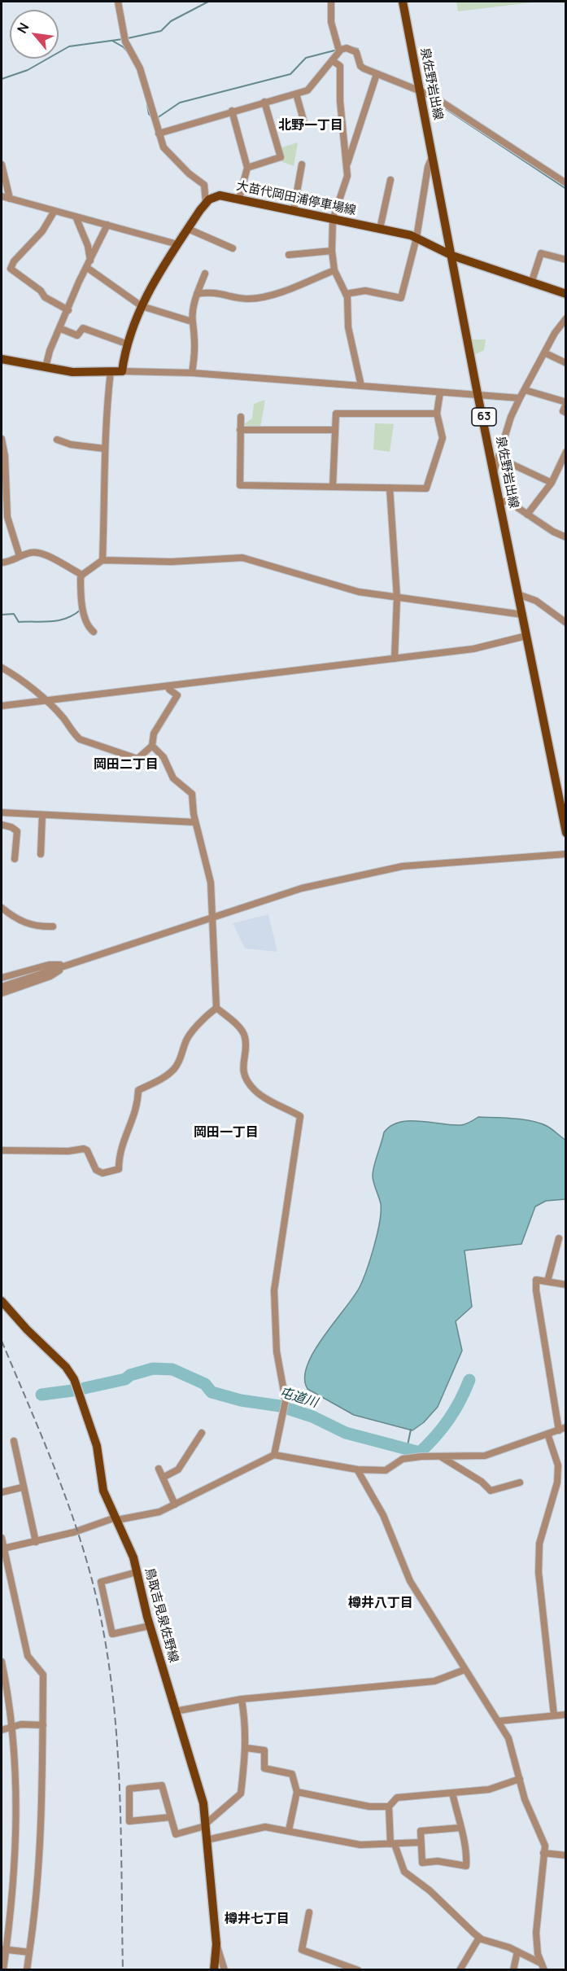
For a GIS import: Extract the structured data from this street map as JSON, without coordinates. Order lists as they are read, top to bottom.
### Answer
{
  "streets": {
    "main road": [
      "泉佐野岩出線",
      "大苗代岡田浦停車場線",
      "63",
      "鳥取吉見泉佐野線"
    ]
  },
  "crossings": [
    ["泉佐野岩出線", "大苗代岡田浦停車場線"]
  ],
  "districts": [
    "北野一丁目",
    "岡田二丁目",
    "岡田一丁目",
    "樽井八丁目",
    "樽井七丁目"
  ],
  "water": ["屯道川"],
  "north": "top left"
}
